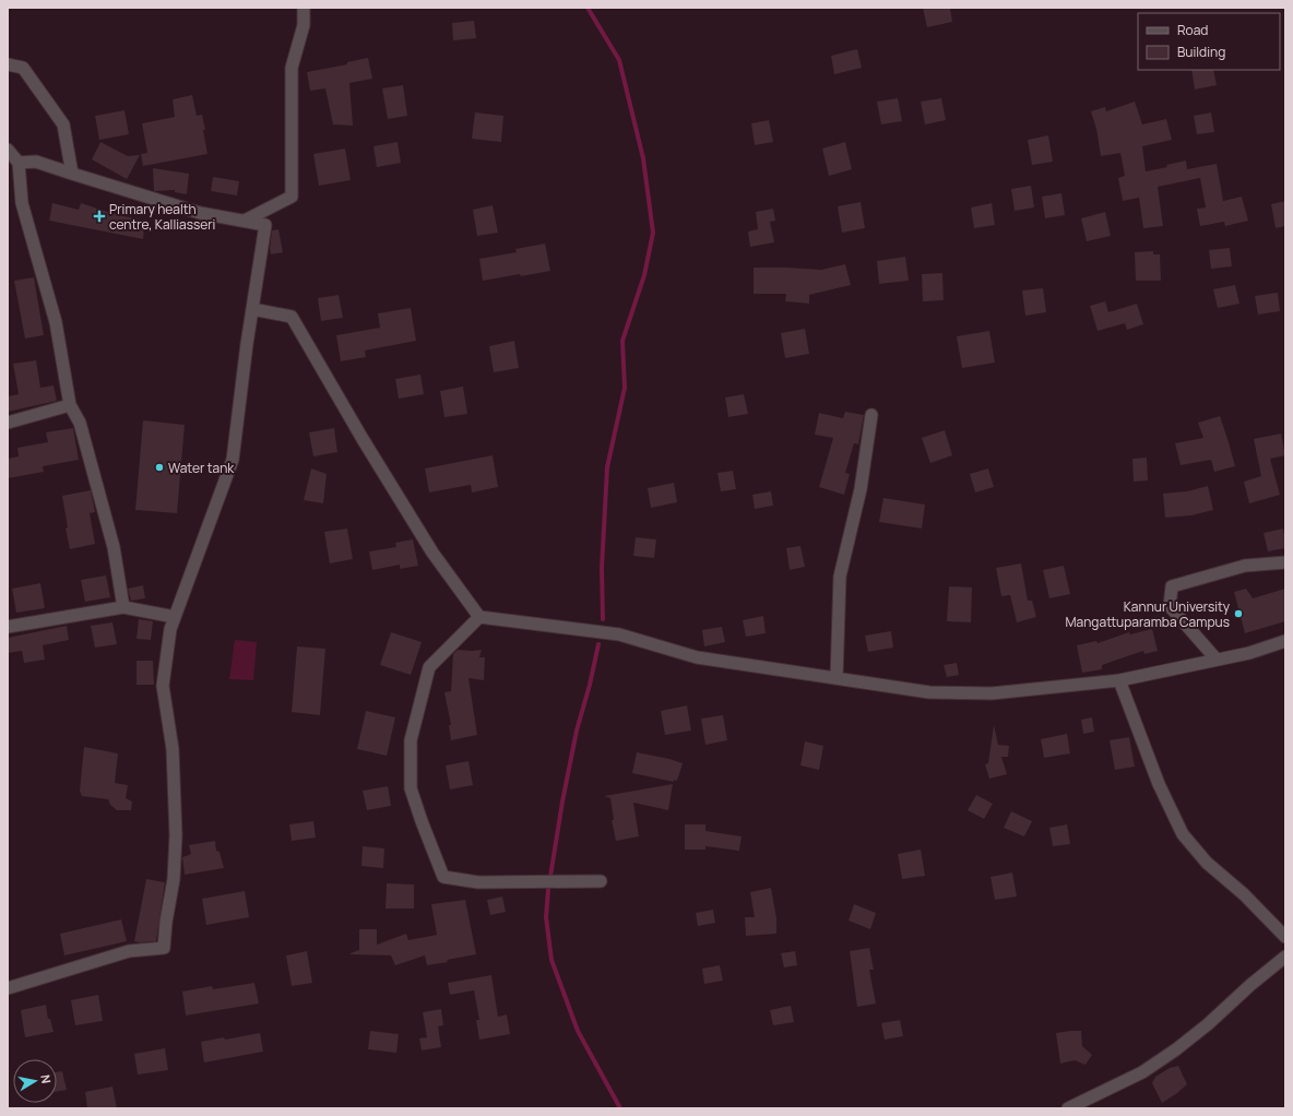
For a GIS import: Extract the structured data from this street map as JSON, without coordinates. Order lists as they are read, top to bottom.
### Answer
{
  "places": {
    "health": ["Primary health centre, Kalliasseri"],
    "other": ["Water tank", "Kannur University Mangattuparamba Campus"]
  },
  "legend": ["Road", "Building"],
  "north": "right"
}
